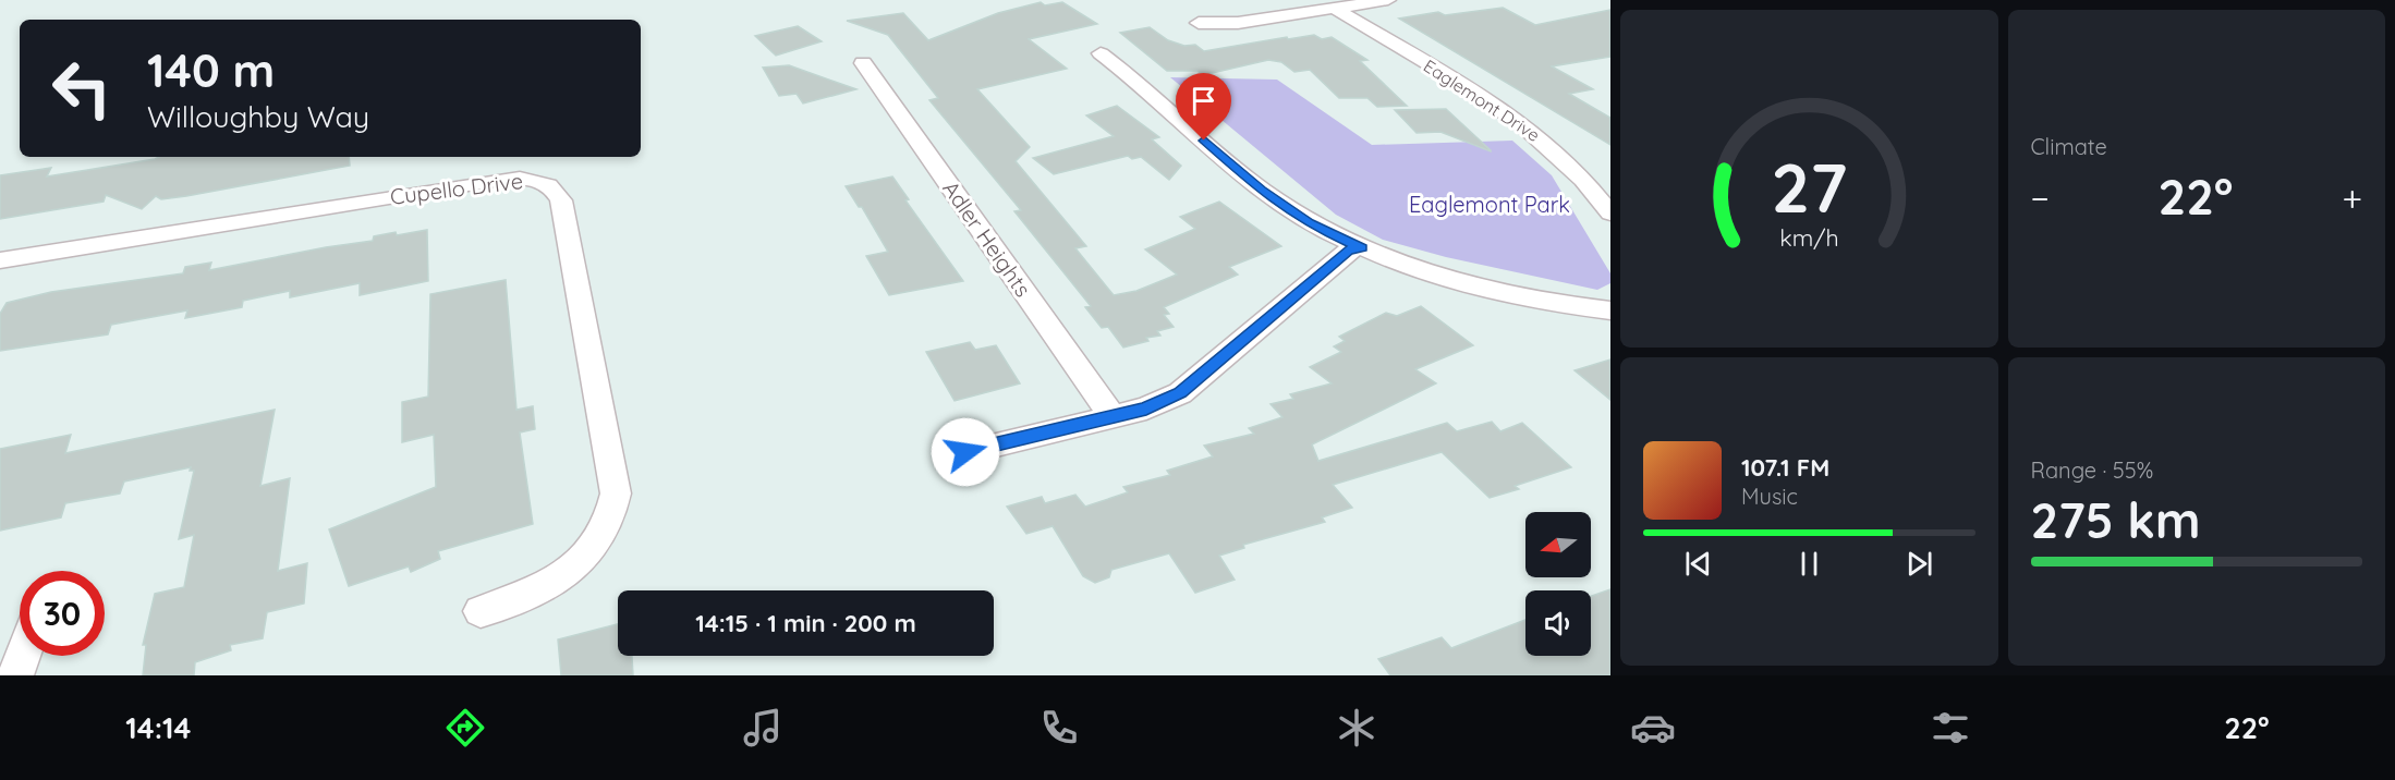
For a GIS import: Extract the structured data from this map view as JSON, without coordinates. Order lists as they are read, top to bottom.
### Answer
{
  "streets": {
    "street": ["Eaglemont Drive", "Cupello Drive", "Adler Heights"]
  },
  "parks": ["Eaglemont Park"],
  "north": "left",
  "page": {
    "tile": [
      "Climate",
      ["Range · 55%", "275 km"]
    ],
    "turn": ["140 m", "Willoughby Way"],
    "heat": ["−", "22°", "+"],
    "song": ["107.1 FM", "Music"],
    "limit": "30",
    "trip": "14:15 · 1 min · 200 m",
    "tabs": ["14:14", "22°"],
    "gauge": ["27", "km/h"]
  }
}
